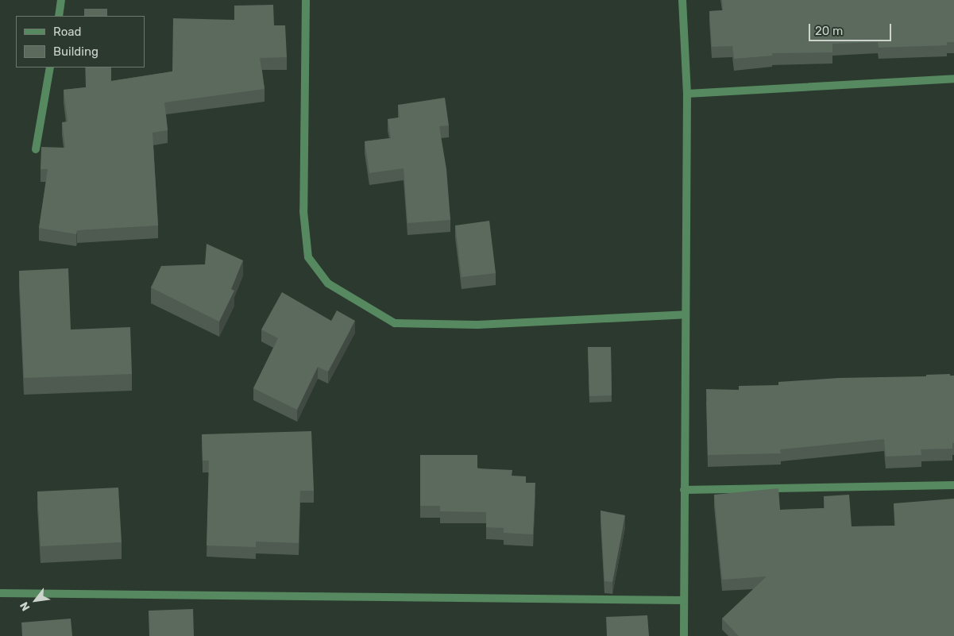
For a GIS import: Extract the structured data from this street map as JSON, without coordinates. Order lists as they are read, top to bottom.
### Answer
{
  "legend": ["Road", "Building"],
  "scale_bar": "20 m",
  "north": "bottom left"
}
